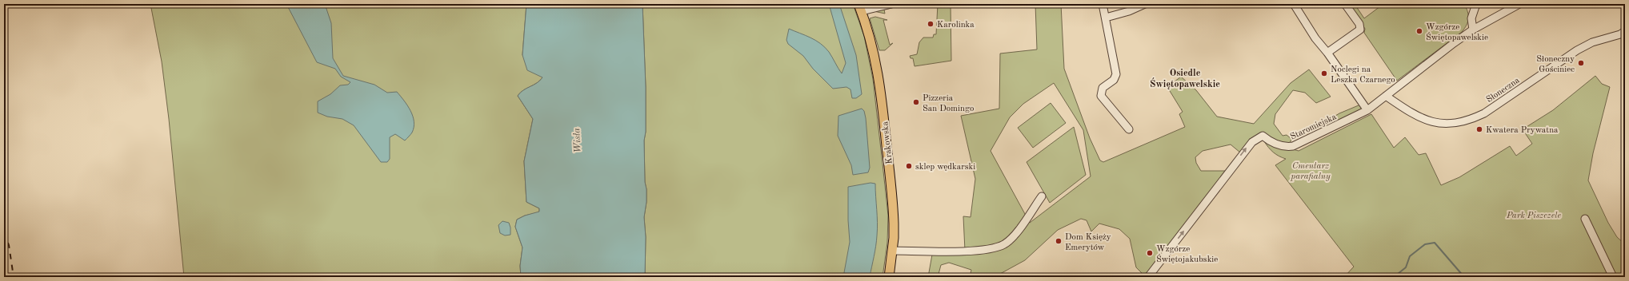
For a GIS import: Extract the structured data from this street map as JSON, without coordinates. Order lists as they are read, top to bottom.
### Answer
{
  "streets": {
    "main road": ["Krakowska"],
    "street": ["Słoneczna", "Staromiejska"]
  },
  "crossings": [
    ["Słoneczna", "Staromiejska"]
  ],
  "one_way": ["Staromiejska"],
  "districts": ["Osiedle Świętopawelskie"],
  "water": ["Wisła"],
  "parks": ["Cmentarz parafialny", "Park Piszczele"],
  "places": [
    "Karolinka",
    "Wzgórze Świętopawelskie",
    "Słoneczny Gościniec",
    "Noclegi na Leszka Czarnego",
    "Pizzeria San Domingo",
    "Kwatera Prywatna",
    "sklep wędkarski",
    "Dom Księży Emerytów",
    "Wzgórze Świętojakubskie"
  ]
}
